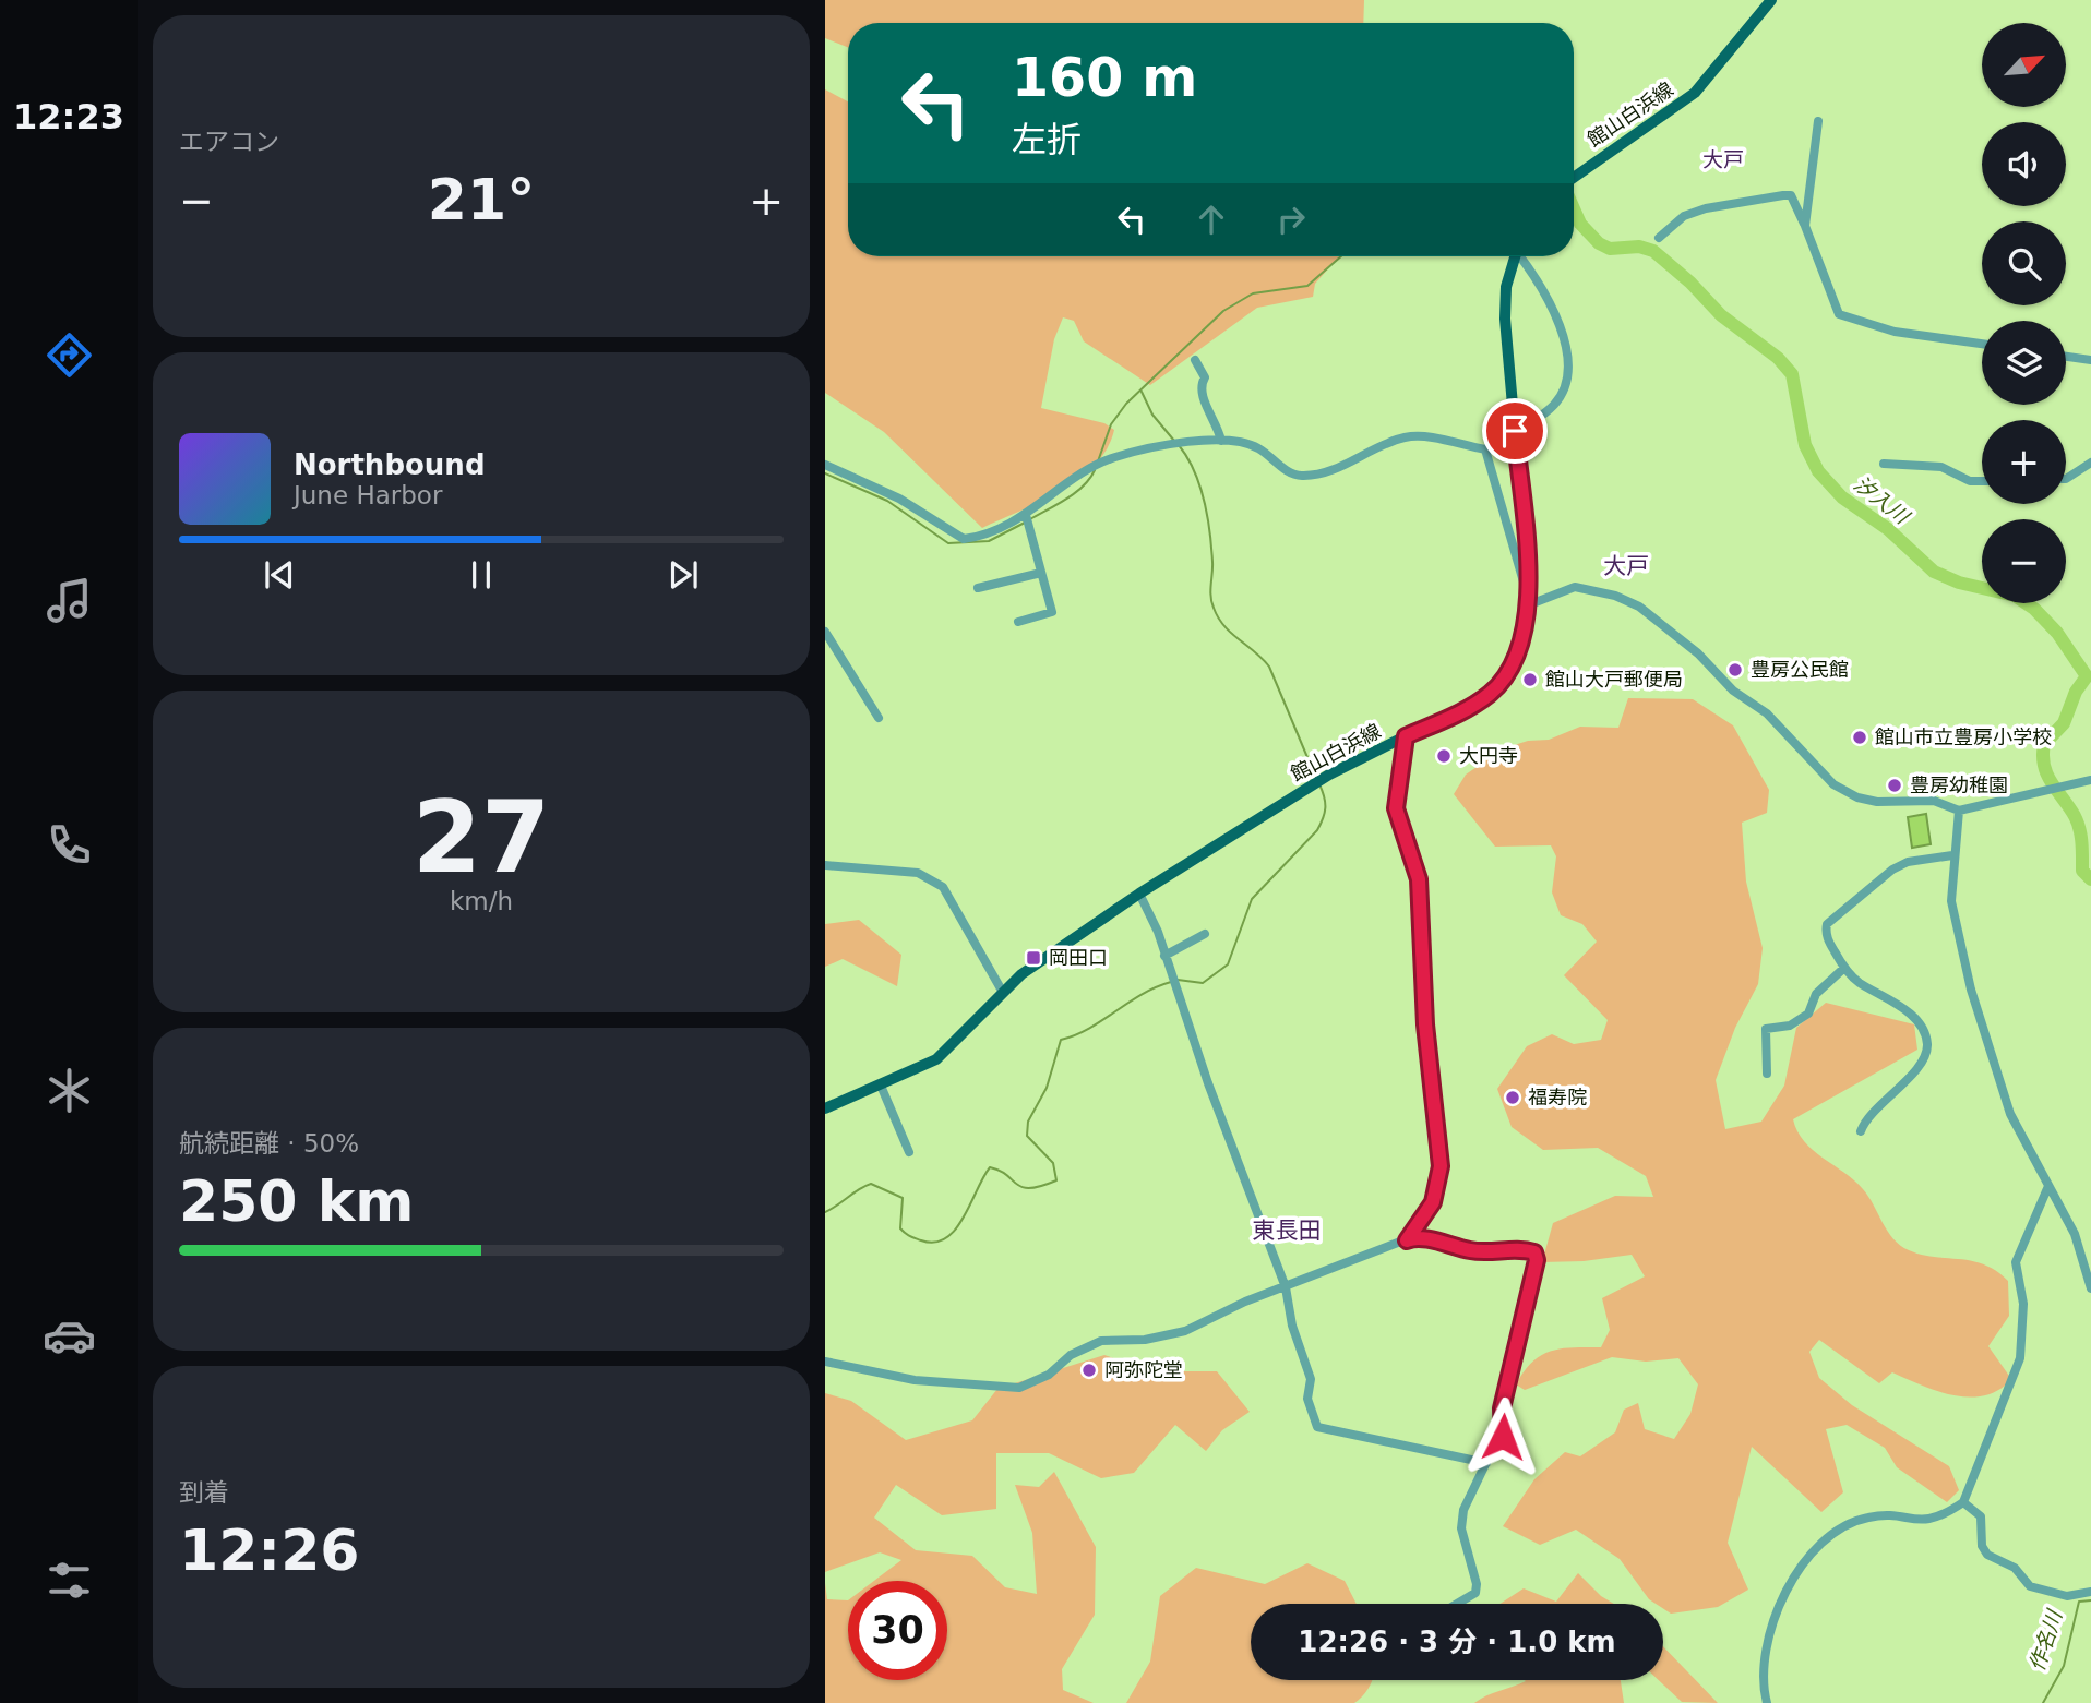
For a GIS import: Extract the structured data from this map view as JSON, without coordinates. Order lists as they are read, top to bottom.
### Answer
{
  "streets": {
    "main road": ["館山白浜線"]
  },
  "districts": ["大戸", "大戸", "東長田"],
  "water": ["汐入川", "作名川"],
  "places": {
    "other": [
      "豊房公民館",
      "館山大戸郵便局",
      "館山市立豊房小学校",
      "大円寺",
      "豊房幼稚園",
      "福寿院",
      "阿弥陀堂"
    ],
    "transit": ["岡田口"]
  },
  "north": "top right",
  "page": {
    "tabs": "12:23",
    "tile": [
      "エアコン",
      ["27", "km/h"],
      ["航続距離 · 50%", "250 km"],
      ["到着", "12:26"]
    ],
    "map_buttons": ["+", "−"],
    "turn": ["160 m", "左折"],
    "heat": ["−", "21°", "+"],
    "song": ["Northbound", "June Harbor"],
    "limit": "30",
    "trip": "12:26 · 3 分 · 1.0 km"
  }
}
